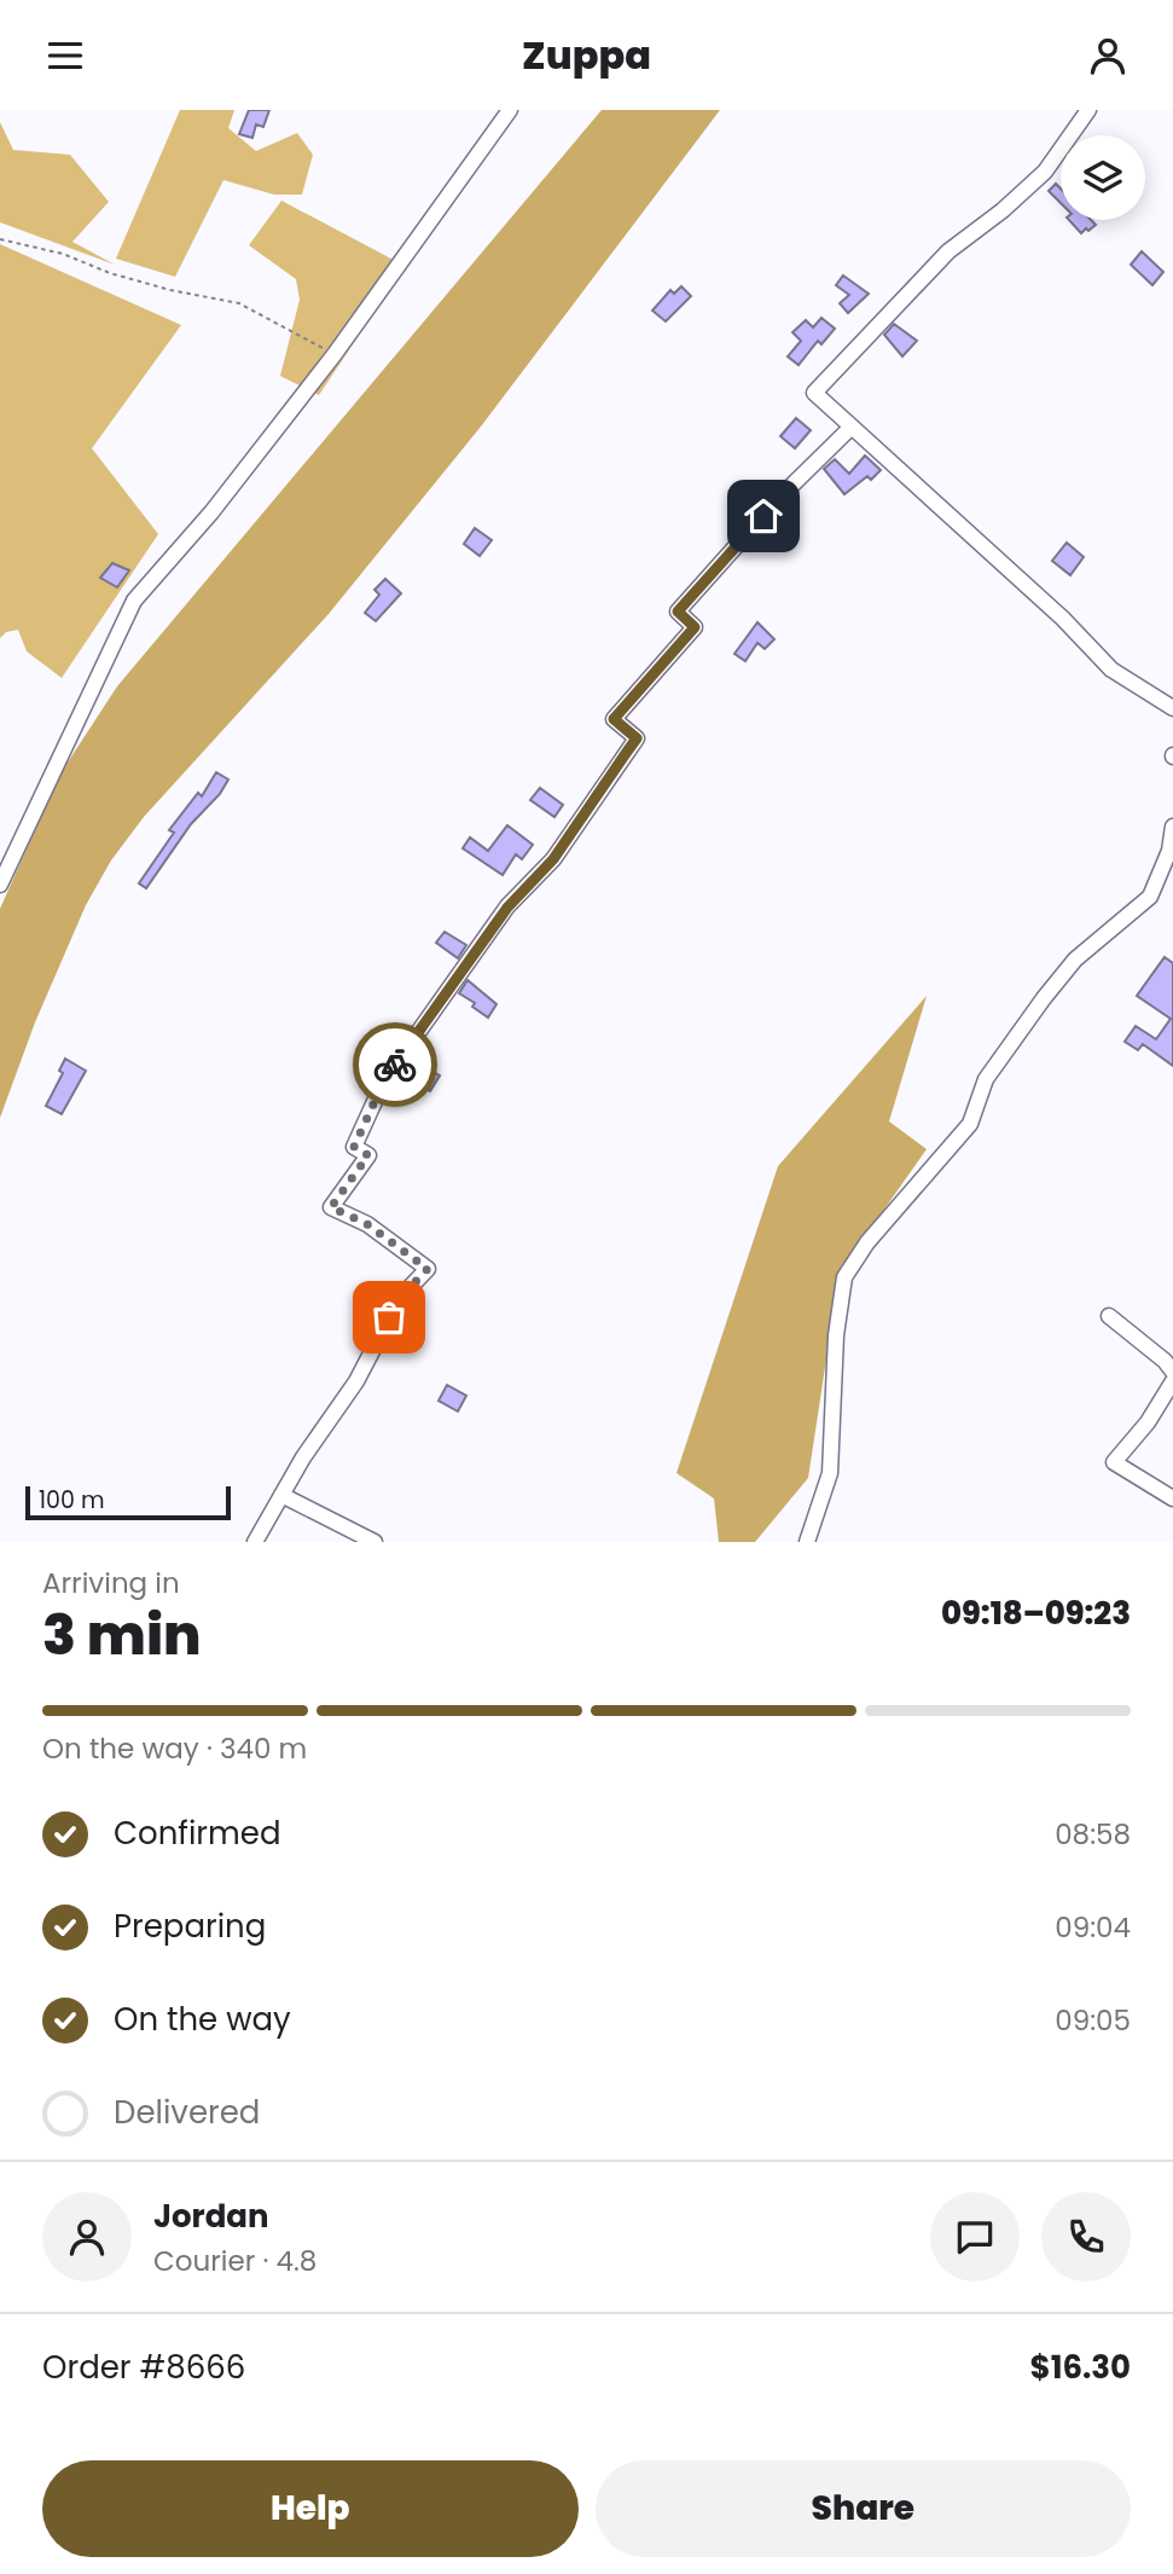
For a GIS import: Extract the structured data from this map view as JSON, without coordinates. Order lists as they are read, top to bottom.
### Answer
{
  "scale_bar": "100 m",
  "page": {
    "header": "Zuppa",
    "scale": "100 m",
    "heading": ["3 min", "Arriving in", "09:18–09:23"],
    "panel": [
      "Jordan",
      "Courier · 4.8",
      "Order #8666",
      "$16.30"
    ],
    "bar": "On the way · 340 m",
    "list": [
      ["Confirmed", "08:58"],
      ["Preparing", "09:04"],
      ["On the way", "09:05"],
      "Delivered"
    ],
    "buttons": ["Help", "Share"]
  }
}
